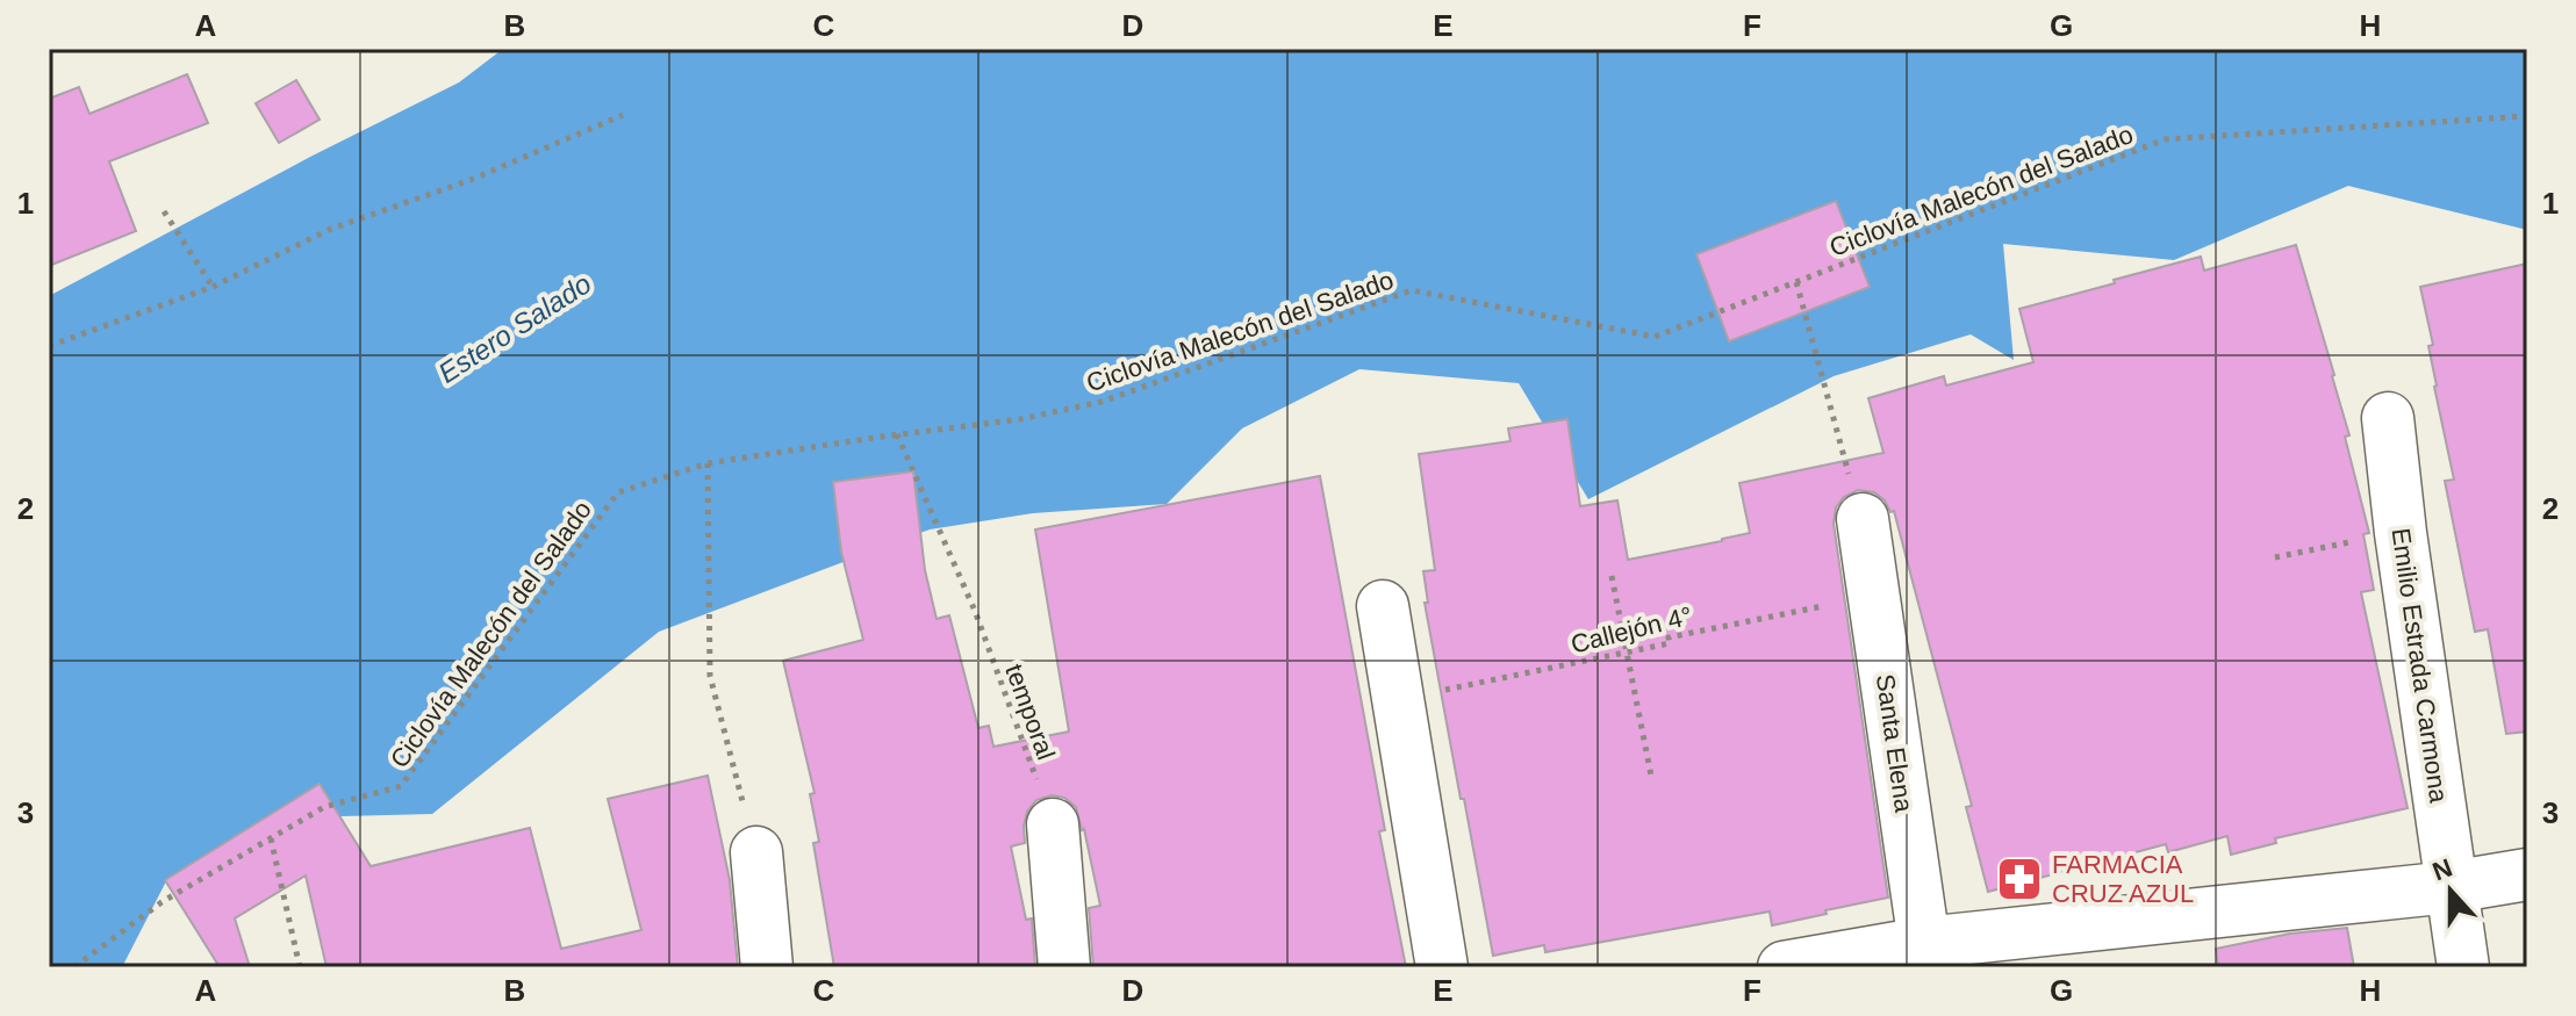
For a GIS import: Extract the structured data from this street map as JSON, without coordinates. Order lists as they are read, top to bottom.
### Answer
{
  "streets": {
    "street": ["Emilio Estrada Carmona", "Santa Elena"],
    "path": ["Ciclovía Malecón del Salado", "Callejón 4°", "temporal"]
  },
  "crossings": [
    ["Ciclovía Malecón del Salado", "temporal"],
    ["Callejón 4°", "Santa Elena"]
  ],
  "water": ["Estero Salado"],
  "places": {
    "pharmacy": ["FARMACIA CRUZ AZUL"]
  },
  "north": "top",
  "grid": {
    "columns": [
      "A",
      "B",
      "C",
      "D",
      "E",
      "F",
      "G",
      "H"
    ],
    "rows": ["1", "2", "3"]
  }
}
